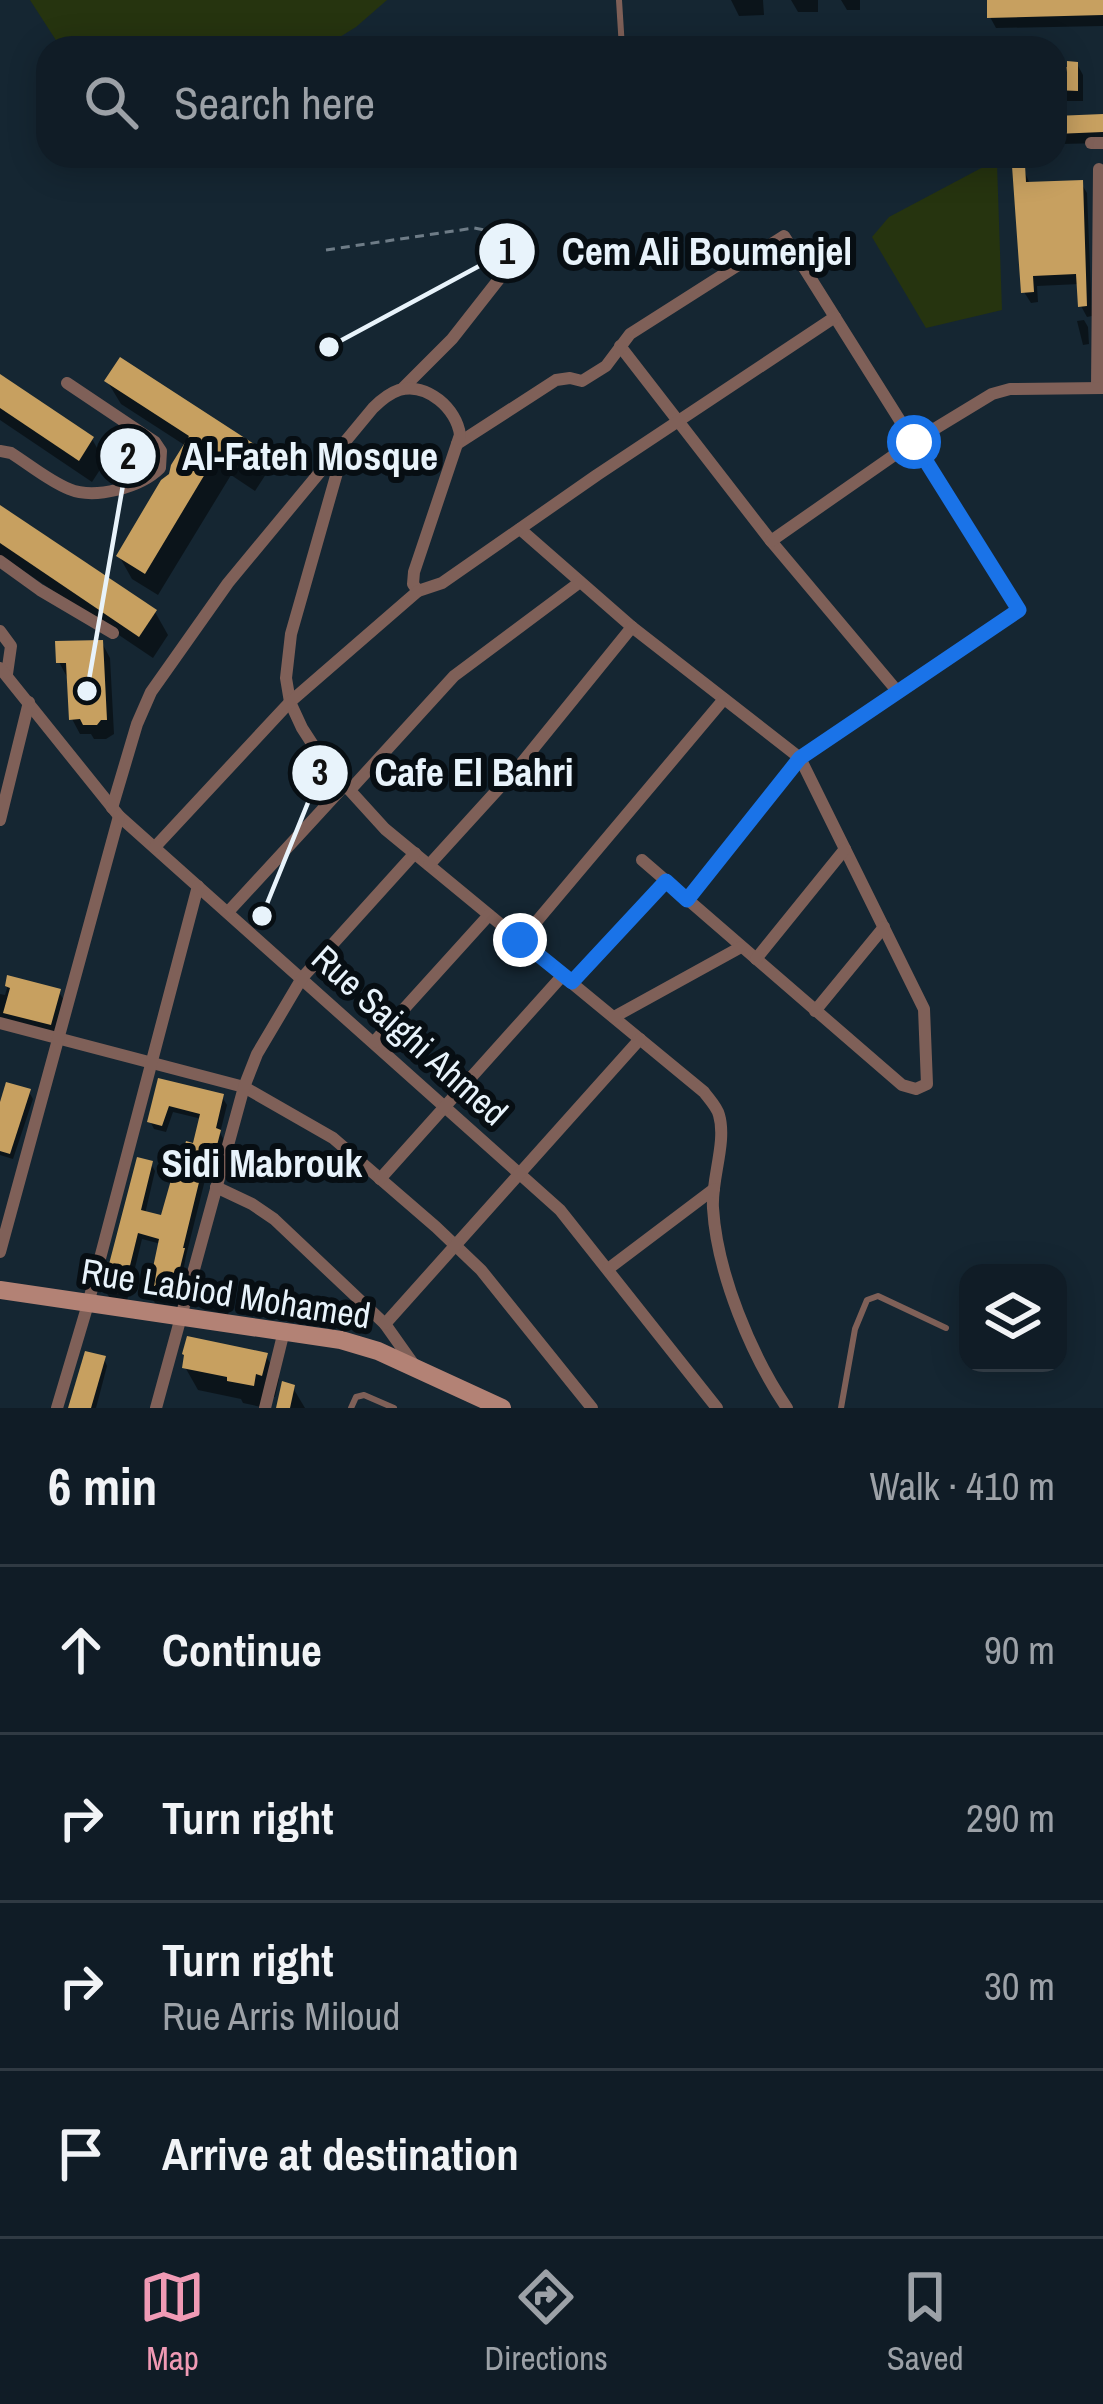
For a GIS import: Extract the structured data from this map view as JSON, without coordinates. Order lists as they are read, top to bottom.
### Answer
{
  "streets": {
    "street": ["Rue Saighi Ahmed", "Rue Labiod Mohamed"]
  },
  "districts": ["Sidi Mabrouk"],
  "places": ["Cem Ali Boumenjel", "Al-Fateh Mosque", "Cafe El Bahri"],
  "page": {
    "search": "Search here",
    "heading": ["6 min", "Walk · 410 m"],
    "list": [
      ["Continue", "90 m"],
      ["Turn right", "290 m"],
      ["Turn right", "Rue Arris Miloud", "30 m"],
      "Arrive at destination"
    ],
    "nav": ["Map", "Directions", "Saved"]
  }
}
